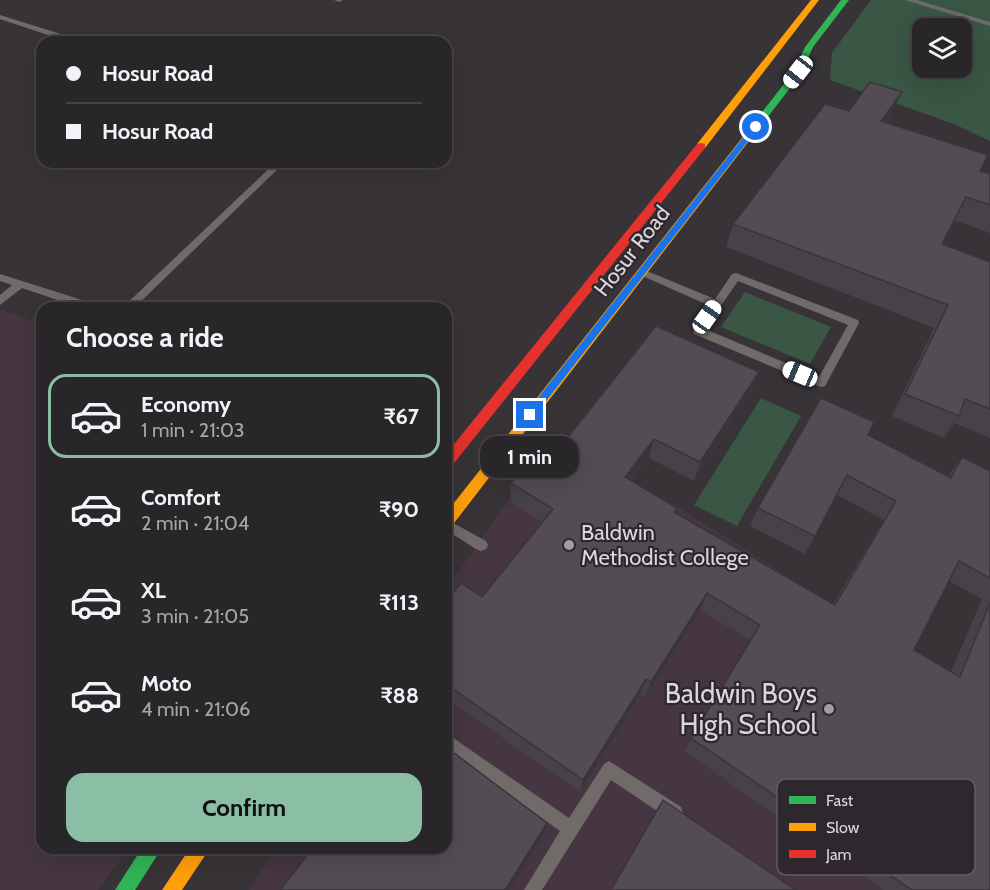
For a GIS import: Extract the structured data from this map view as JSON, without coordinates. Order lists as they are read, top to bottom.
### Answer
{
  "streets": {
    "main road": ["Hosur Road"]
  },
  "places": ["Baldwin Methodist College", "Baldwin Boys High School"],
  "legend": ["Fast", "Slow", "Jam"],
  "page": {
    "banner": ["Hosur Road", "Hosur Road"],
    "heading": "Choose a ride",
    "list": [
      {
        "name": "Economy",
        "note": "1 min · 21:03",
        "value": "₹67"
      },
      {
        "name": "Comfort",
        "note": "2 min · 21:04",
        "value": "₹90"
      },
      {
        "name": "XL",
        "note": "3 min · 21:05",
        "value": "₹113"
      },
      {
        "name": "Moto",
        "note": "4 min · 21:06",
        "value": "₹88"
      }
    ],
    "bubble": "1 min",
    "buttons": "Confirm"
  }
}
